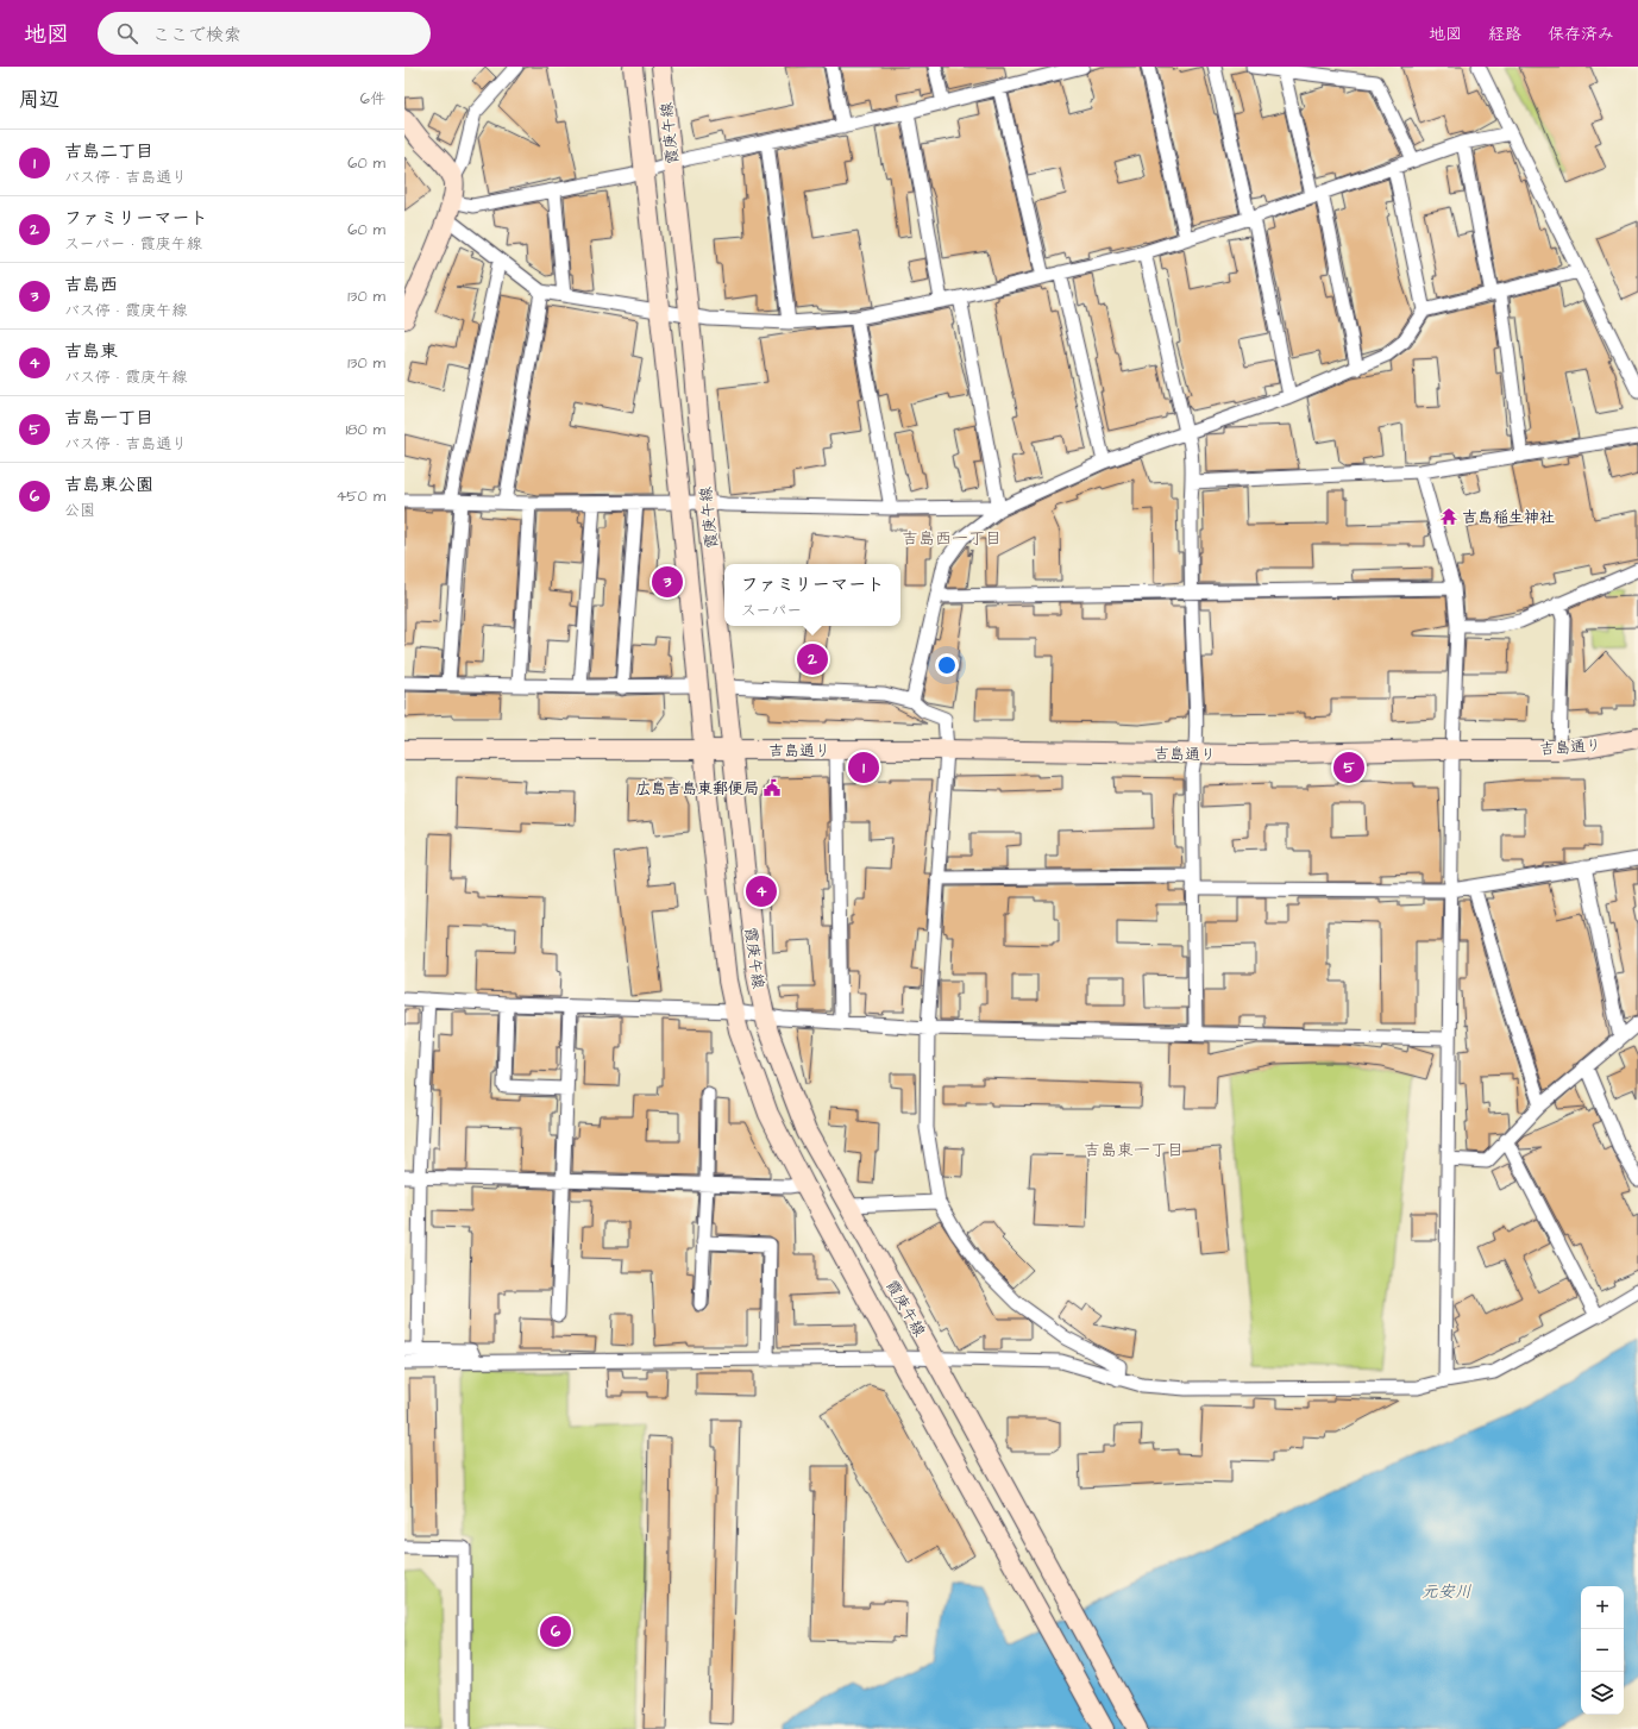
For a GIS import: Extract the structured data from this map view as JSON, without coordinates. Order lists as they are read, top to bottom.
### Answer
{
  "streets": {
    "street": ["霞庚午線", "吉島通り"]
  },
  "crossings": [
    ["霞庚午線", "吉島通り"]
  ],
  "districts": ["吉島西一丁目", "吉島東一丁目"],
  "water": ["元安川"],
  "places": {
    "temple": ["吉島稲生神社"],
    "public building": ["広島吉島東郵便局"]
  },
  "page": {
    "header": "地図",
    "search": "ここで検索",
    "nav": ["地図", "経路", "保存済み"],
    "heading": ["周辺", "6件"],
    "list": [
      {
        "mark": "1",
        "name": "吉島二丁目",
        "note": "バス停 · 吉島通り",
        "value": "60 m"
      },
      {
        "mark": "2",
        "name": "ファミリーマート",
        "note": "スーパー · 霞庚午線",
        "value": "60 m"
      },
      {
        "mark": "3",
        "name": "吉島西",
        "note": "バス停 · 霞庚午線",
        "value": "130 m"
      },
      {
        "mark": "4",
        "name": "吉島東",
        "note": "バス停 · 霞庚午線",
        "value": "130 m"
      },
      {
        "mark": "5",
        "name": "吉島一丁目",
        "note": "バス停 · 吉島通り",
        "value": "180 m"
      },
      {
        "mark": "6",
        "name": "吉島東公園",
        "note": "公園",
        "value": "450 m"
      }
    ],
    "popup": ["ファミリーマート", "スーパー"],
    "pins": [
      "3",
      "2",
      "1",
      "5",
      "4",
      "6"
    ],
    "map_buttons": ["+", "−"]
  }
}
